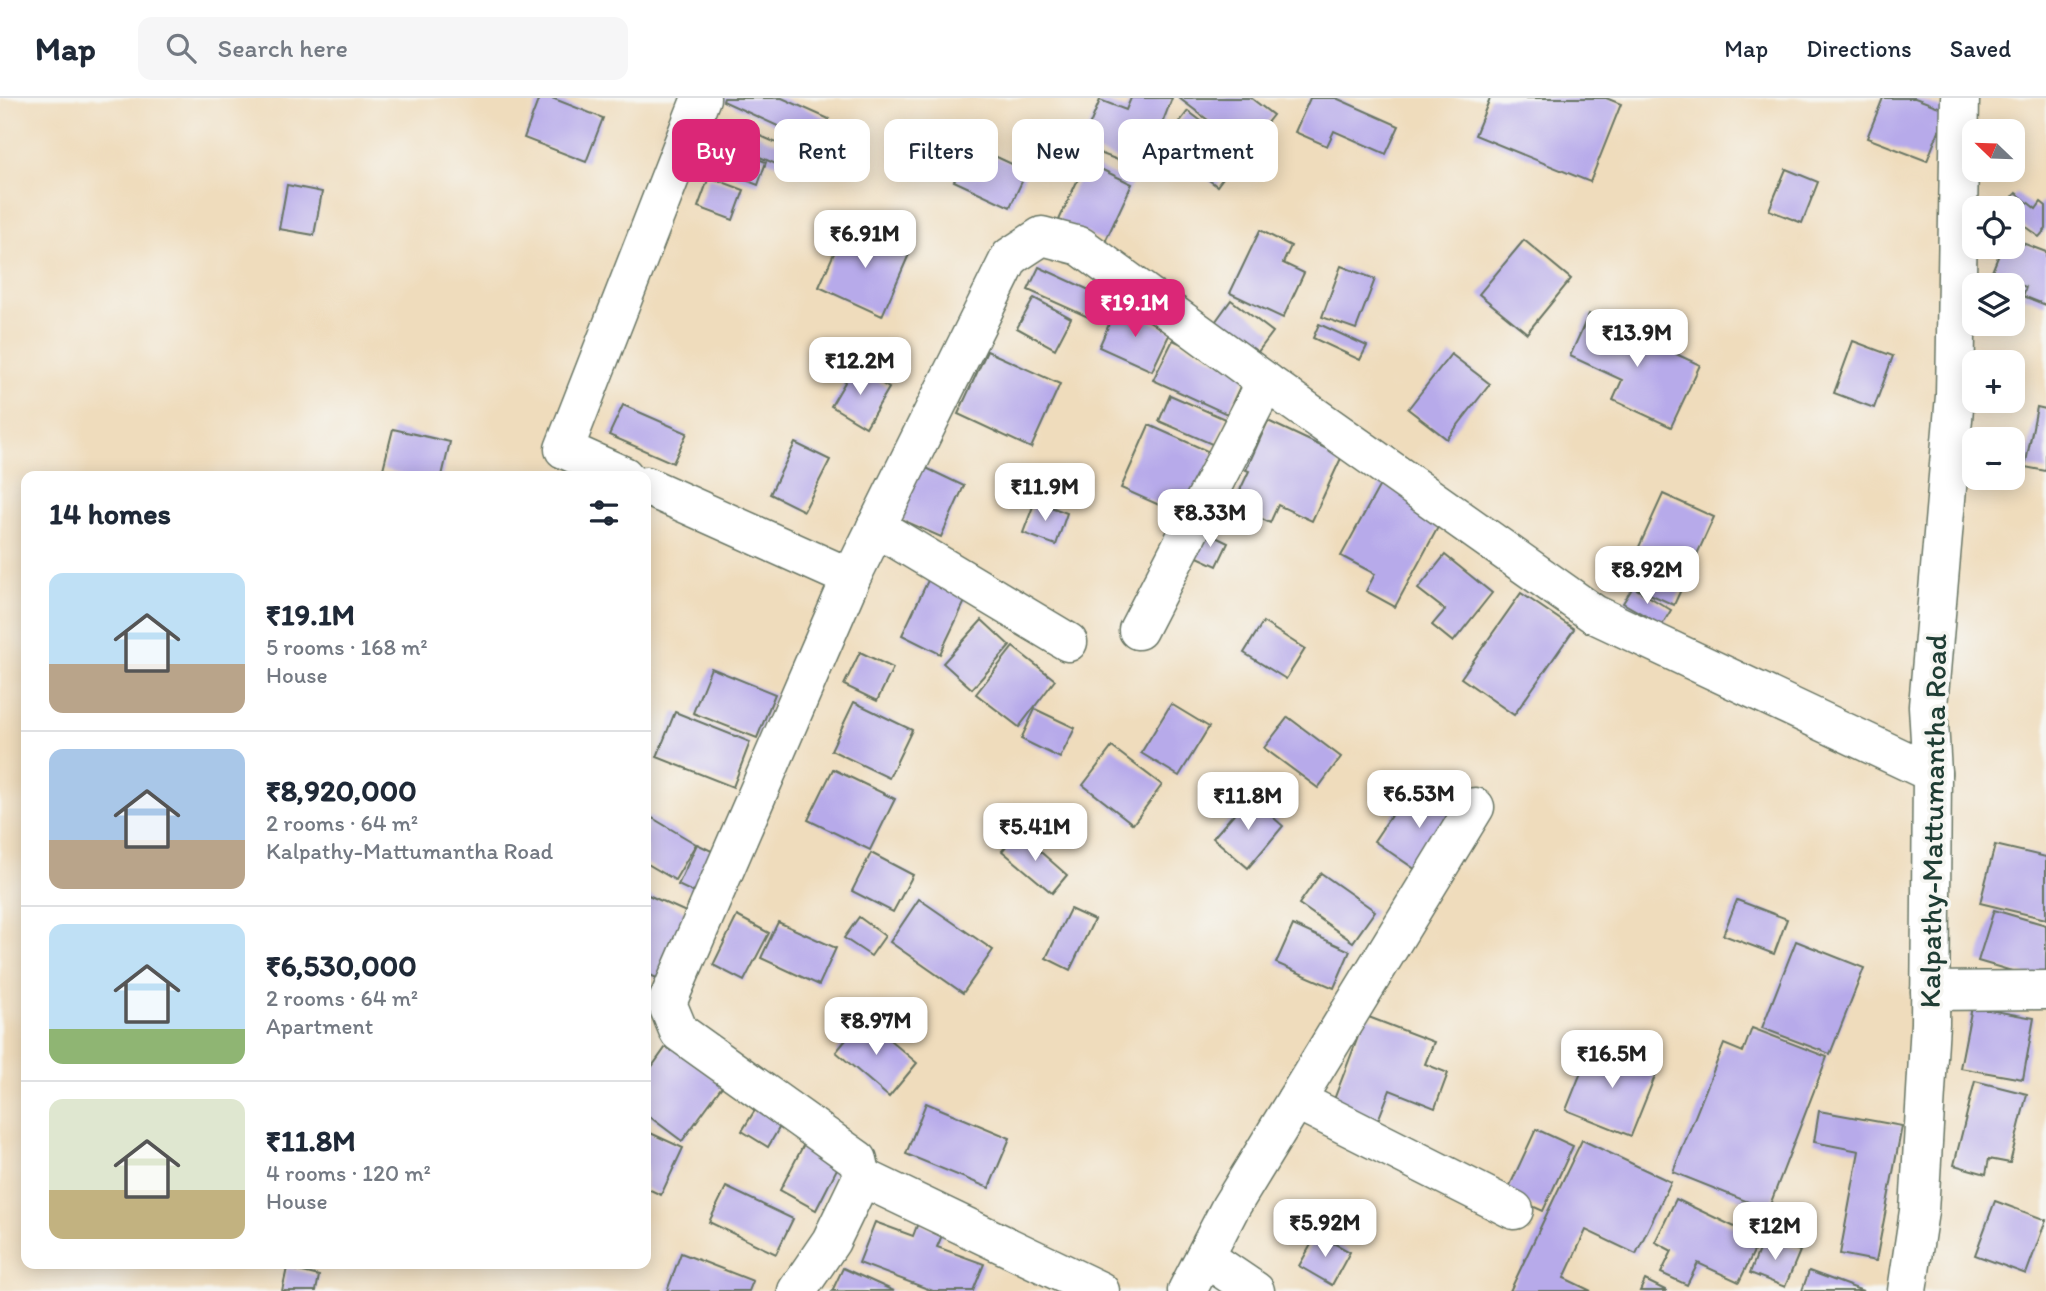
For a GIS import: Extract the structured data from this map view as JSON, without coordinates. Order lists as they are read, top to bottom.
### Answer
{
  "streets": {
    "street": ["Kalpathy-Mattumantha Road"]
  },
  "north": "top left",
  "page": {
    "header": "Map",
    "search": "Search here",
    "nav": ["Map", "Directions", "Saved"],
    "map_buttons": ["+", "−"],
    "chip": [
      "Buy",
      "Rent",
      "Filters",
      "New",
      "Apartment"
    ],
    "price": [
      "₹6.91M",
      "₹19.1M",
      "₹13.9M",
      "₹12.2M",
      "₹11.9M",
      "₹8.33M",
      "₹8.92M",
      "₹6.53M",
      "₹11.8M",
      "₹5.41M",
      "₹8.97M",
      "₹16.5M",
      "₹5.92M",
      "₹12M"
    ],
    "heading": "14 homes",
    "list": [
      {
        "name": "₹19.1M",
        "note": "5 rooms · 168 m² · House"
      },
      {
        "name": "₹8,920,000",
        "note": "2 rooms · 64 m² · Kalpathy-Mattumantha Road"
      },
      {
        "name": "₹6,530,000",
        "note": "2 rooms · 64 m² · Apartment"
      },
      {
        "name": "₹11.8M",
        "note": "4 rooms · 120 m² · House"
      }
    ]
  }
}
